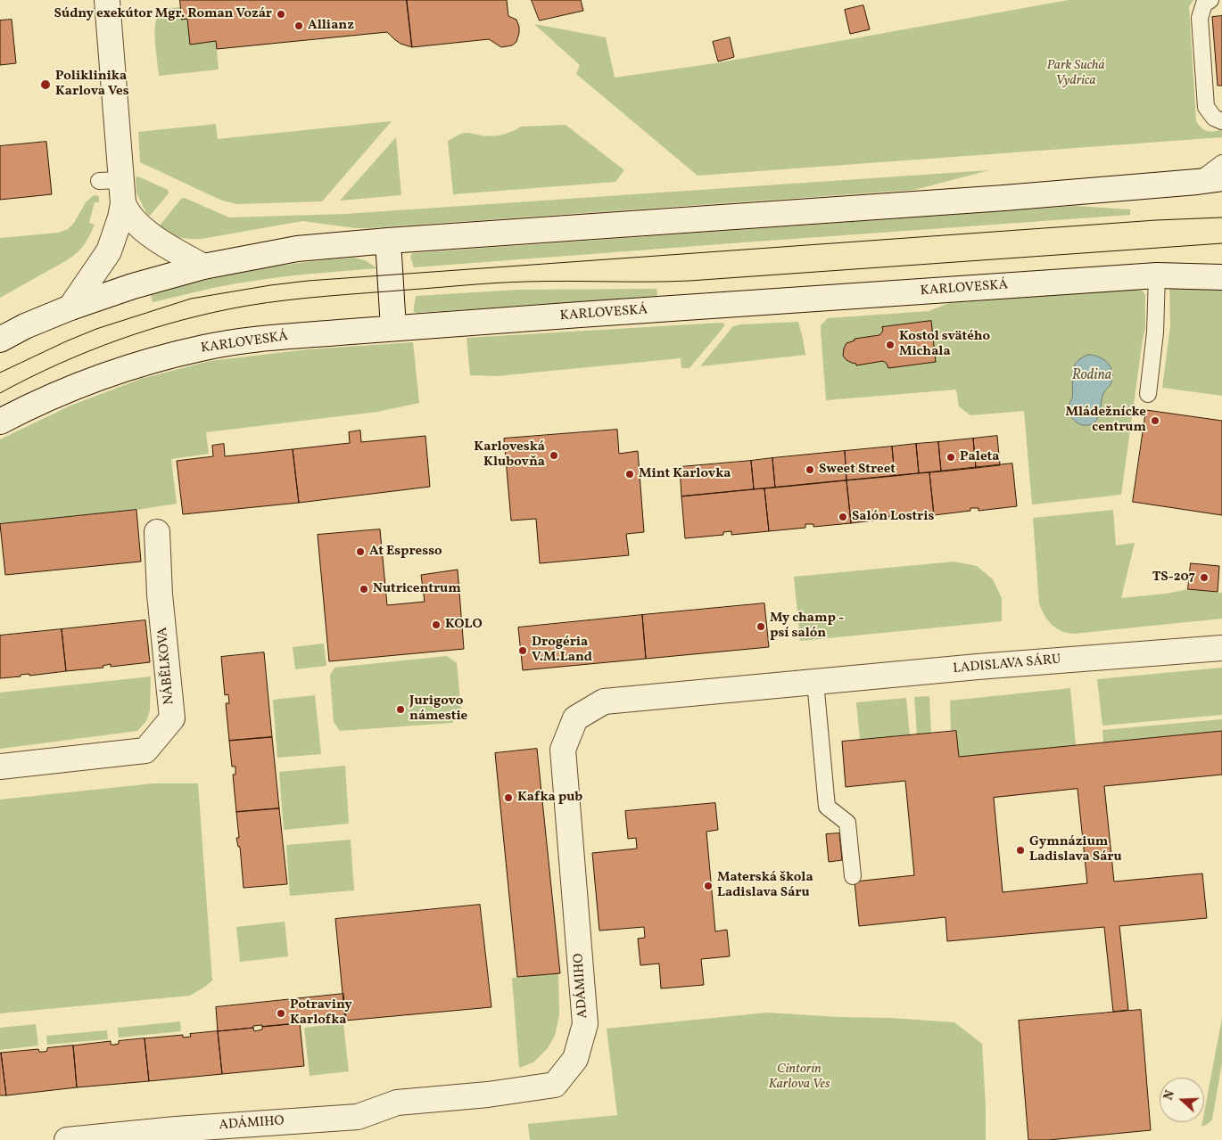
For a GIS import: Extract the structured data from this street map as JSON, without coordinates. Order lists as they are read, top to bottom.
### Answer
{
  "streets": {
    "main road": [
      "KARLOVESKÁ",
      "LADISLAVA SÁRU",
      "NÁBĚLKOVA",
      "ADÁMIHO"
    ]
  },
  "crossings": [
    ["LADISLAVA SÁRU", "ADÁMIHO"]
  ],
  "water": ["Rodina"],
  "parks": ["Park Suchá Vydrica", "Cintorín Karlova Ves"],
  "places": [
    "Súdny exekútor Mgr. Roman Vozár",
    "Allianz",
    "Poliklinika Karlova Ves",
    "Kostol svätého Michala",
    "Mládežnícke centrum",
    "Karloveská Klubovňa",
    "Paleta",
    "Sweet Street",
    "Mint Karlovka",
    "Salón Lostris",
    "At Espresso",
    "TS-207",
    "Nutricentrum",
    "KOLO",
    "My champ - psí salón",
    "Drogéria V.M.Land",
    "Jurigovo námestie",
    "Kafka pub",
    "Gymnázium Ladislava Sáru",
    "Materská škola Ladislava Sáru",
    "Potraviny Karlofka"
  ],
  "north": "left"
}
